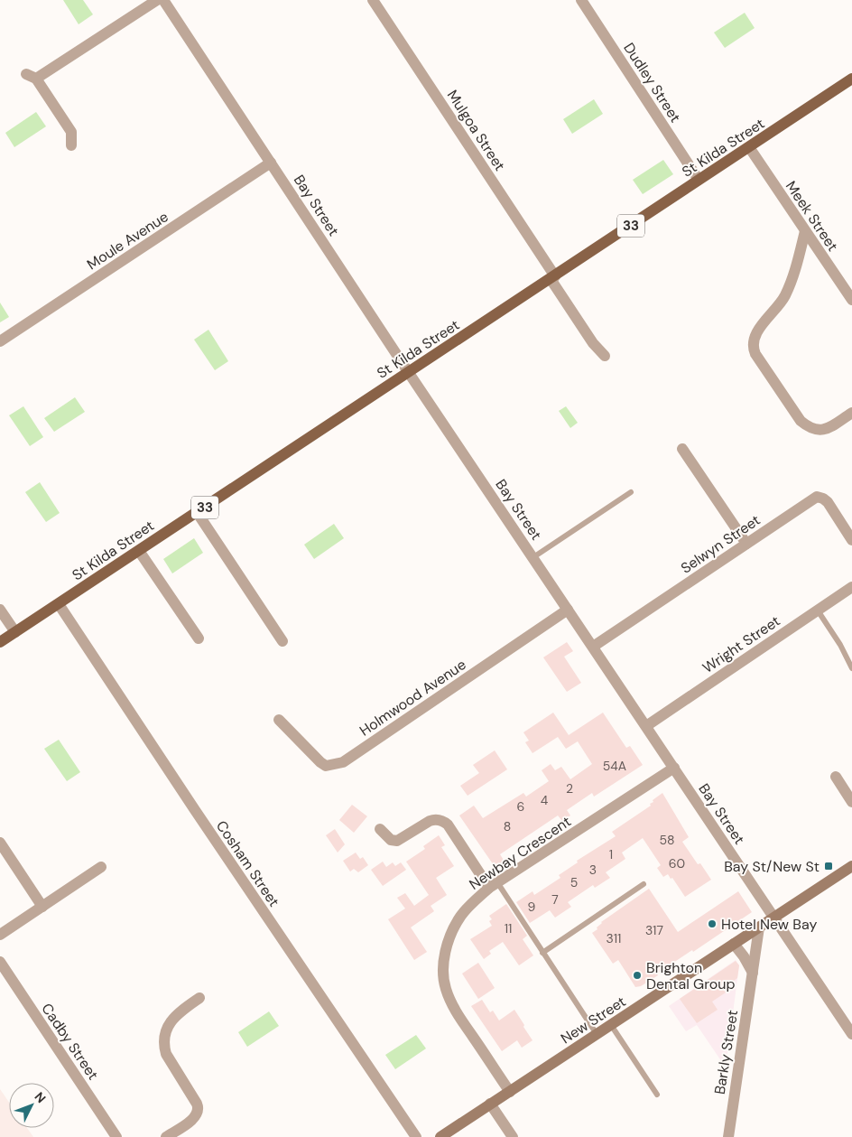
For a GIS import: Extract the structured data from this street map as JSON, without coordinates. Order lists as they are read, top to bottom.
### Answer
{
  "streets": {
    "main road": ["St Kilda Street", "33", "New Street"],
    "street": [
      "Dudley Street",
      "Mulgoa Street",
      "Bay Street",
      "Meek Street",
      "Moule Avenue",
      "Selwyn Street",
      "Wright Street",
      "Holmwood Avenue",
      "Newbay Crescent",
      "Cosham Street",
      "Cadby Street",
      "Barkly Street"
    ]
  },
  "crossings": [
    ["Dudley Street", "St Kilda Street"],
    ["Mulgoa Street", "St Kilda Street"],
    ["St Kilda Street", "Bay Street"],
    ["St Kilda Street", "Meek Street"],
    ["St Kilda Street", "Cosham Street"],
    ["Bay Street", "Moule Avenue"],
    ["Bay Street", "Selwyn Street"],
    ["Bay Street", "Wright Street"],
    ["Bay Street", "Holmwood Avenue"],
    ["Bay Street", "Newbay Crescent"],
    ["Bay Street", "New Street"],
    ["Newbay Crescent", "New Street"],
    ["New Street", "Barkly Street"]
  ],
  "places": {
    "transit": ["Bay St/New St"],
    "other": ["Hotel New Bay", "Brighton Dental Group"]
  },
  "house_numbers": [
    "54A",
    "2",
    "4",
    "6",
    "8",
    "58",
    "1",
    "60",
    "3",
    "5",
    "7",
    "9",
    "11",
    "317",
    "311"
  ],
  "north": "top right"
}
